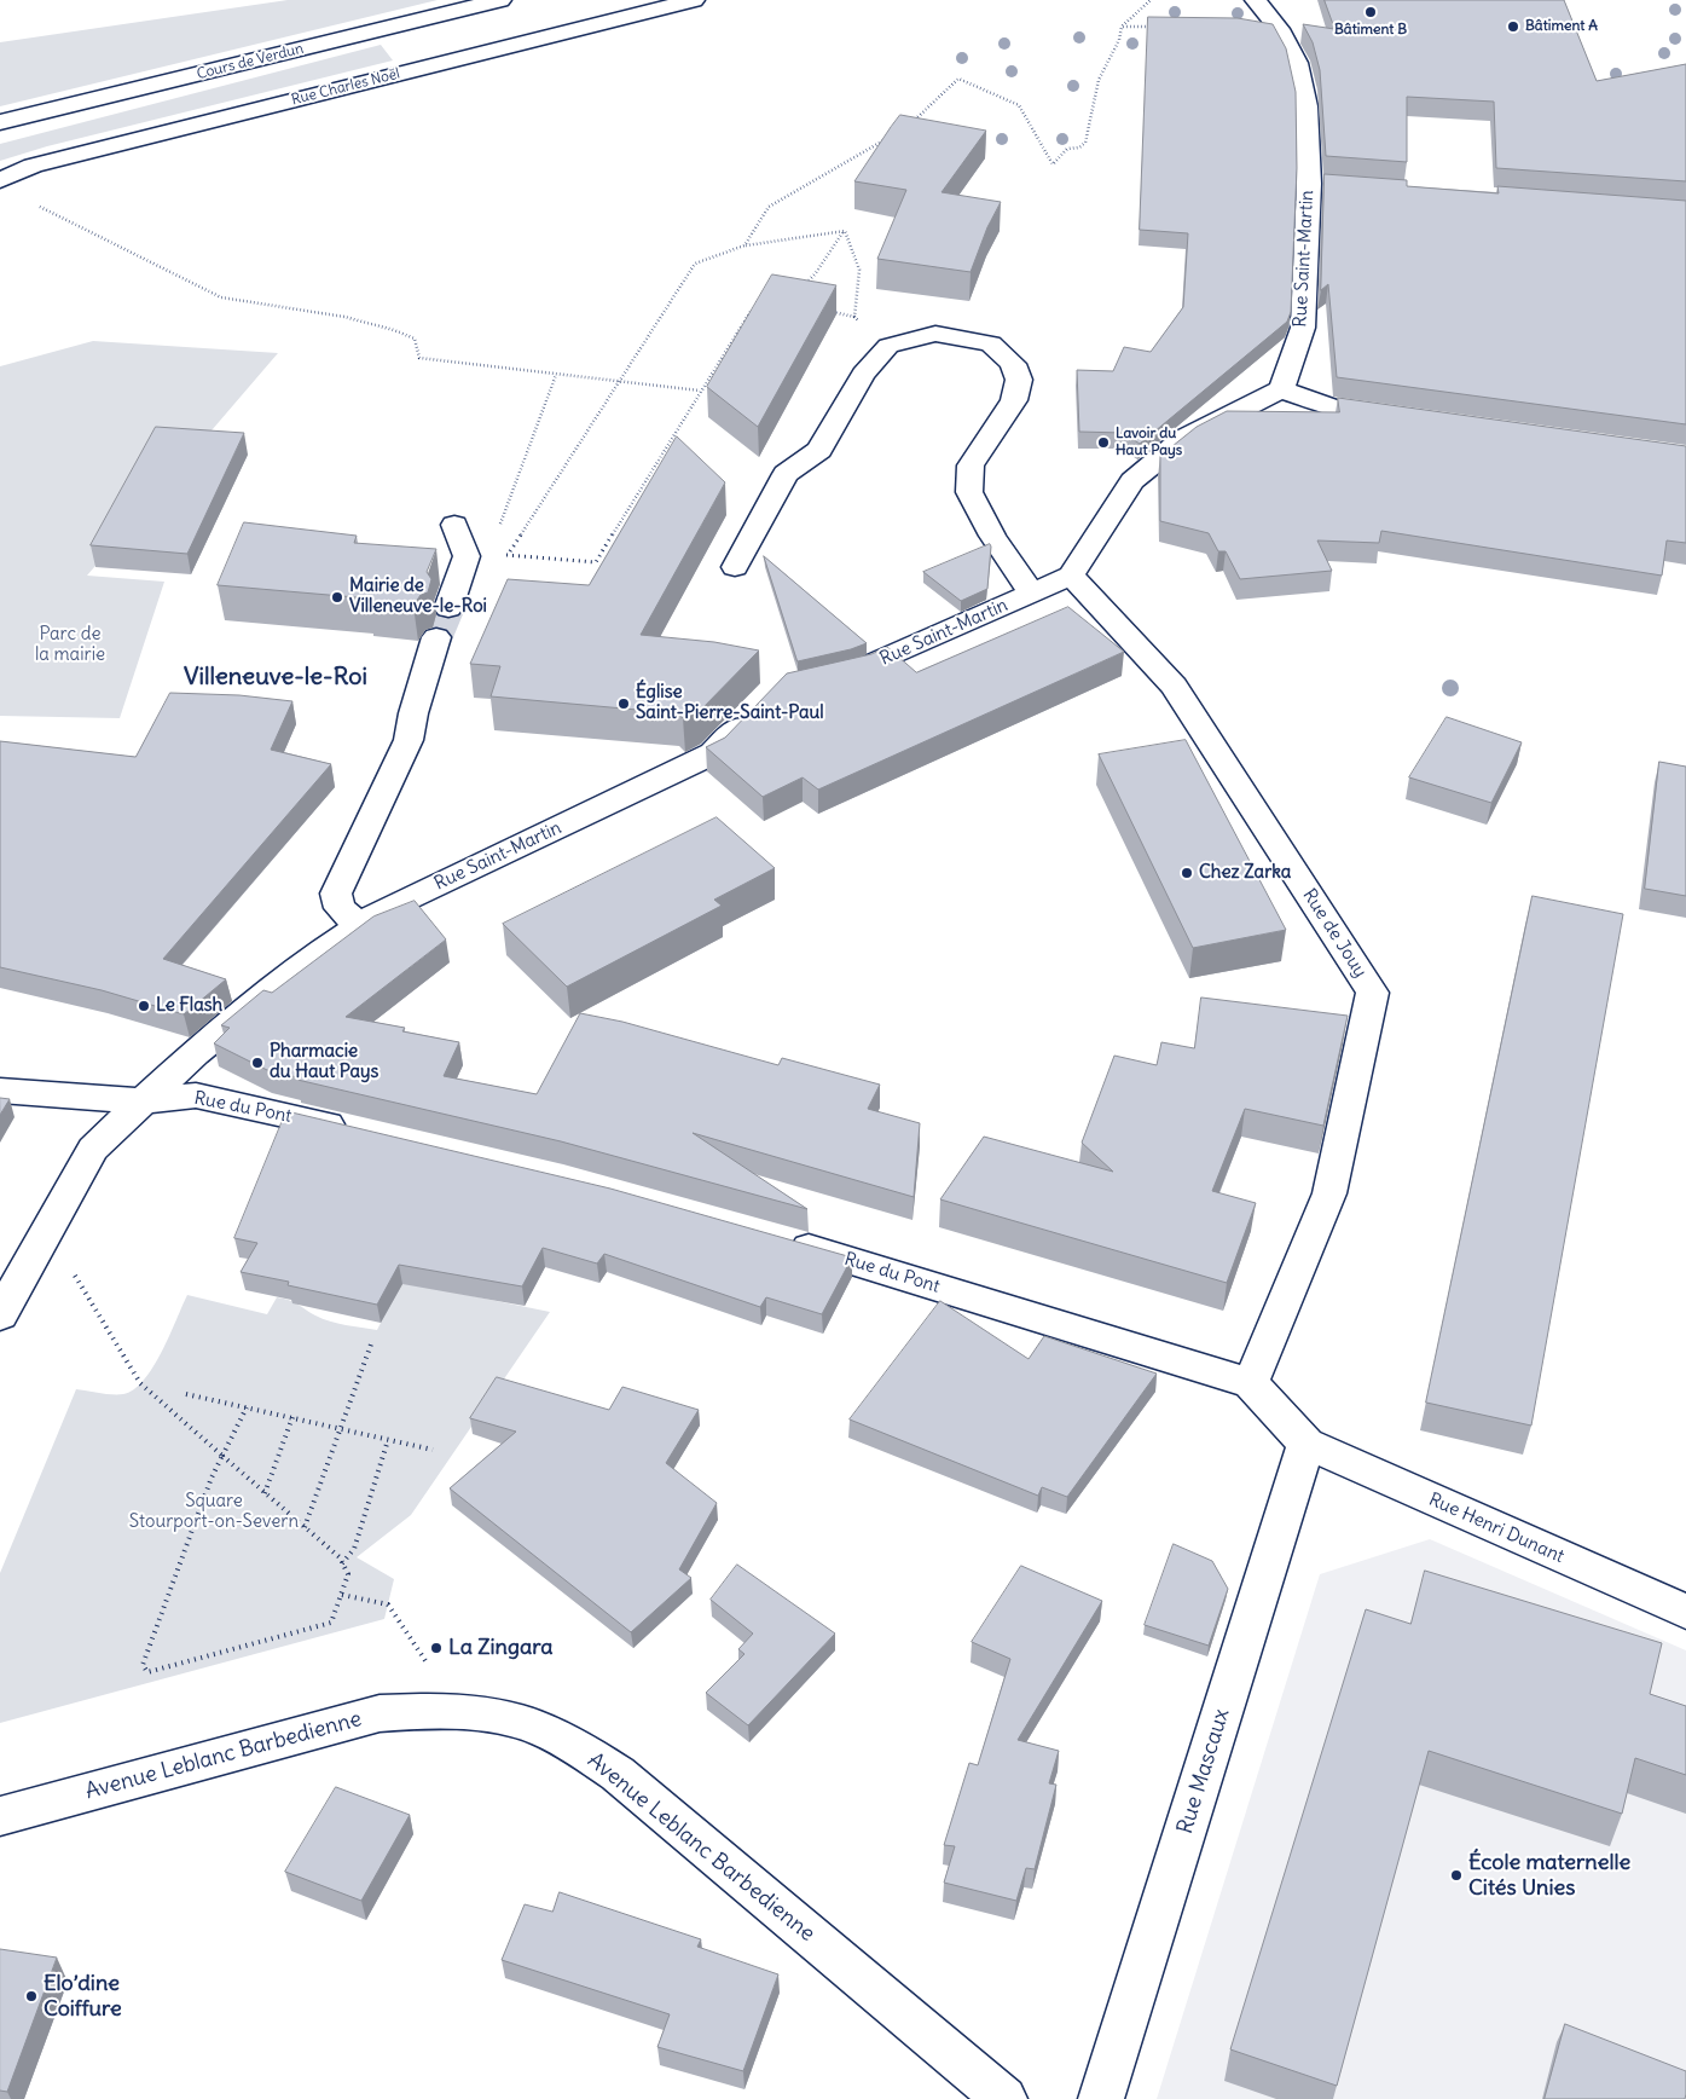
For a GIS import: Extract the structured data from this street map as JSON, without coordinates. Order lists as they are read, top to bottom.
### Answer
{
  "streets": {
    "street": [
      "Cours de Verdun",
      "Rue Charles Noël",
      "Rue Saint-Martin",
      "Rue de Jouy",
      "Rue du Pont",
      "Rue Henri Dunant",
      "Avenue Leblanc Barbedienne",
      "Rue Mascaux"
    ]
  },
  "crossings": [
    ["Rue Saint-Martin", "Rue de Jouy"],
    ["Rue Saint-Martin", "Rue du Pont"],
    ["Rue de Jouy", "Rue du Pont"],
    ["Rue Henri Dunant", "Rue Mascaux"]
  ],
  "districts": ["Villeneuve-le-Roi"],
  "parks": ["Parc de la mairie", "Square Stourport-on-Severn"],
  "places": [
    "Bâtiment B",
    "Bâtiment A",
    "Lavoir du Haut Pays",
    "Mairie de Villeneuve-le-Roi",
    "Église Saint-Pierre-Saint-Paul",
    "Chez Zarka",
    "Le Flash",
    "Pharmacie du Haut Pays",
    "La Zingara",
    "École maternelle Cités Unies",
    "Elo’dine Coiffure"
  ]
}
